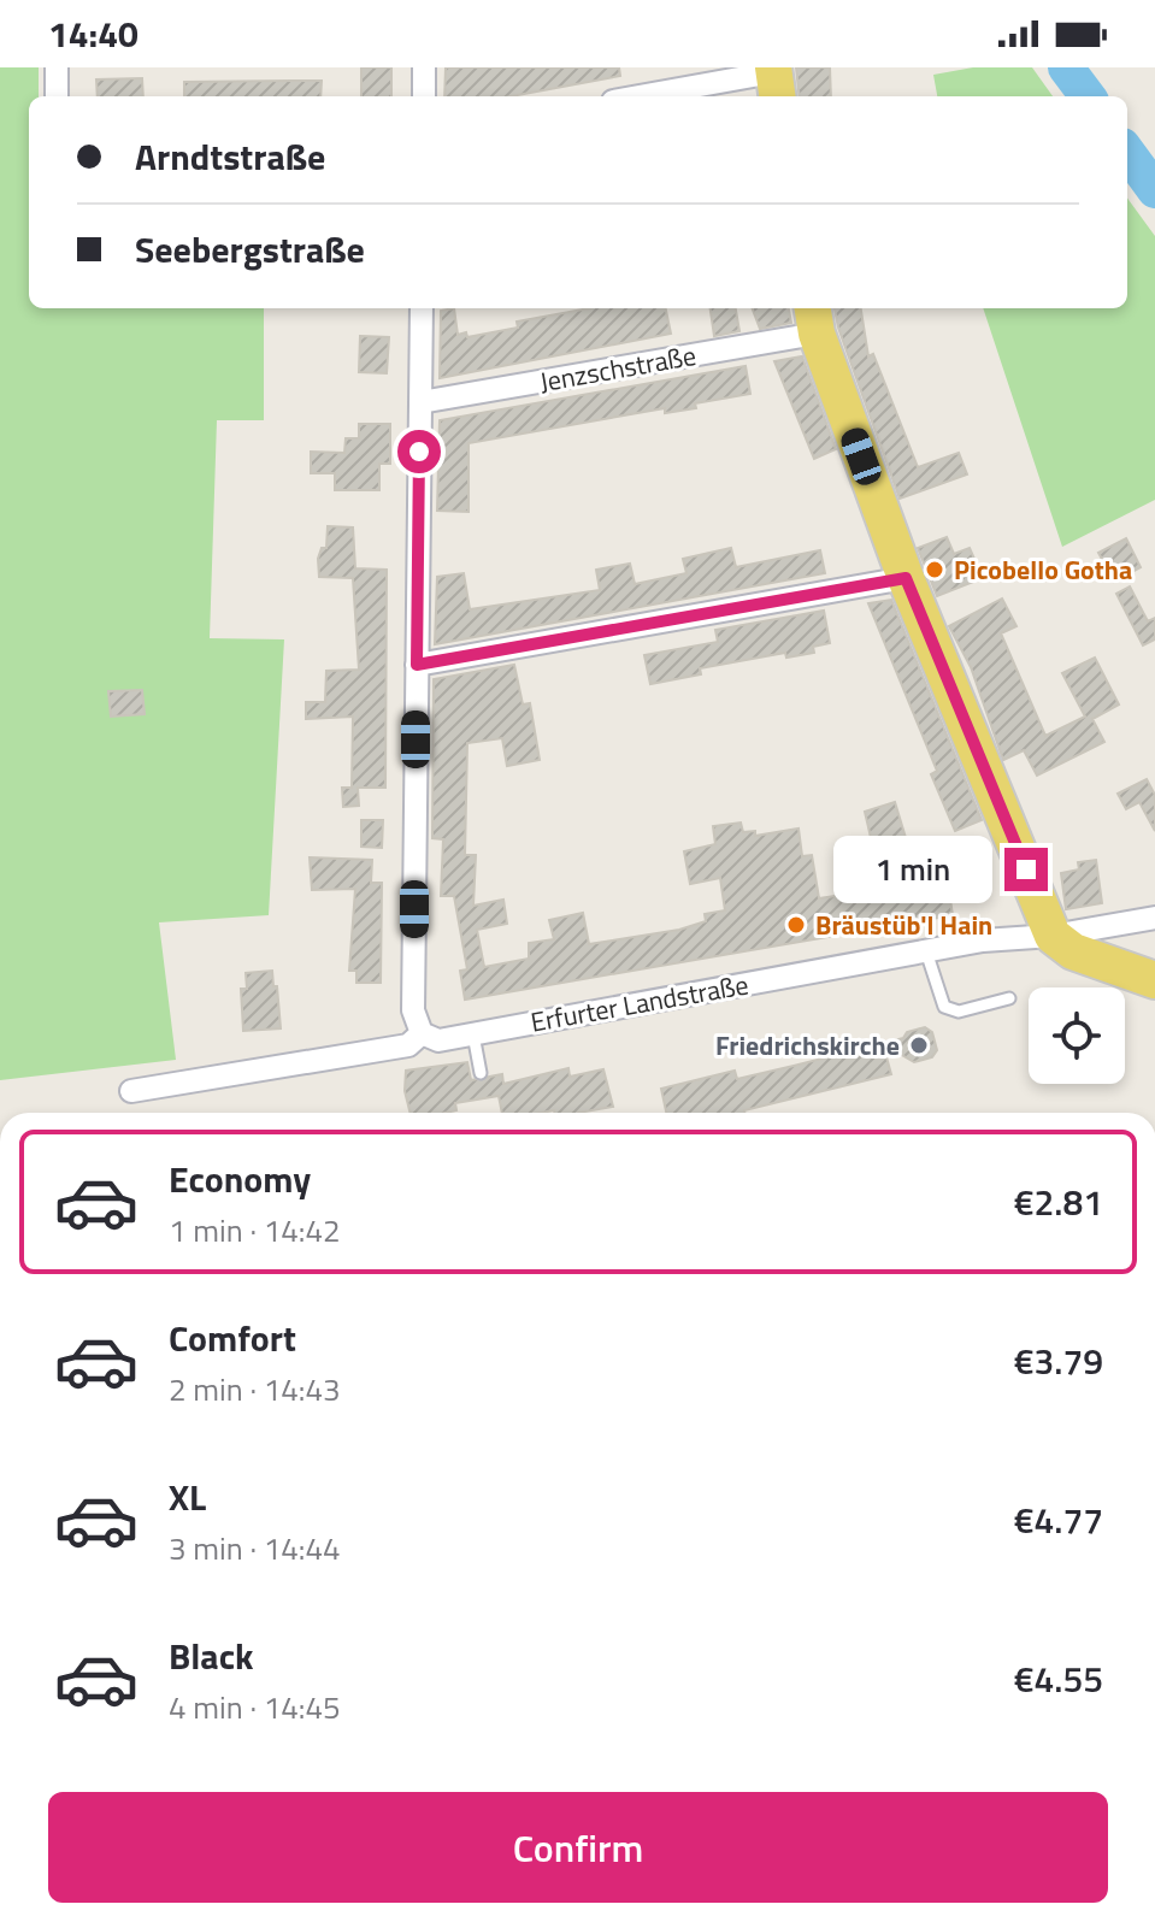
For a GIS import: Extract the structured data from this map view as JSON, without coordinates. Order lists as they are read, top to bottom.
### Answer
{
  "streets": {
    "street": ["Jenzschstraße", "Erfurter Landstraße"]
  },
  "places": ["Picobello Gotha", "Bräustüb'l Hain", "Friedrichskirche"],
  "page": {
    "status": "14:40",
    "banner": ["Arndtstraße", "Seebergstraße"],
    "bubble": "1 min",
    "list": [
      {
        "name": "Economy",
        "note": "1 min · 14:42",
        "value": "€2.81"
      },
      {
        "name": "Comfort",
        "note": "2 min · 14:43",
        "value": "€3.79"
      },
      {
        "name": "XL",
        "note": "3 min · 14:44",
        "value": "€4.77"
      },
      {
        "name": "Black",
        "note": "4 min · 14:45",
        "value": "€4.55"
      }
    ],
    "buttons": "Confirm"
  }
}
